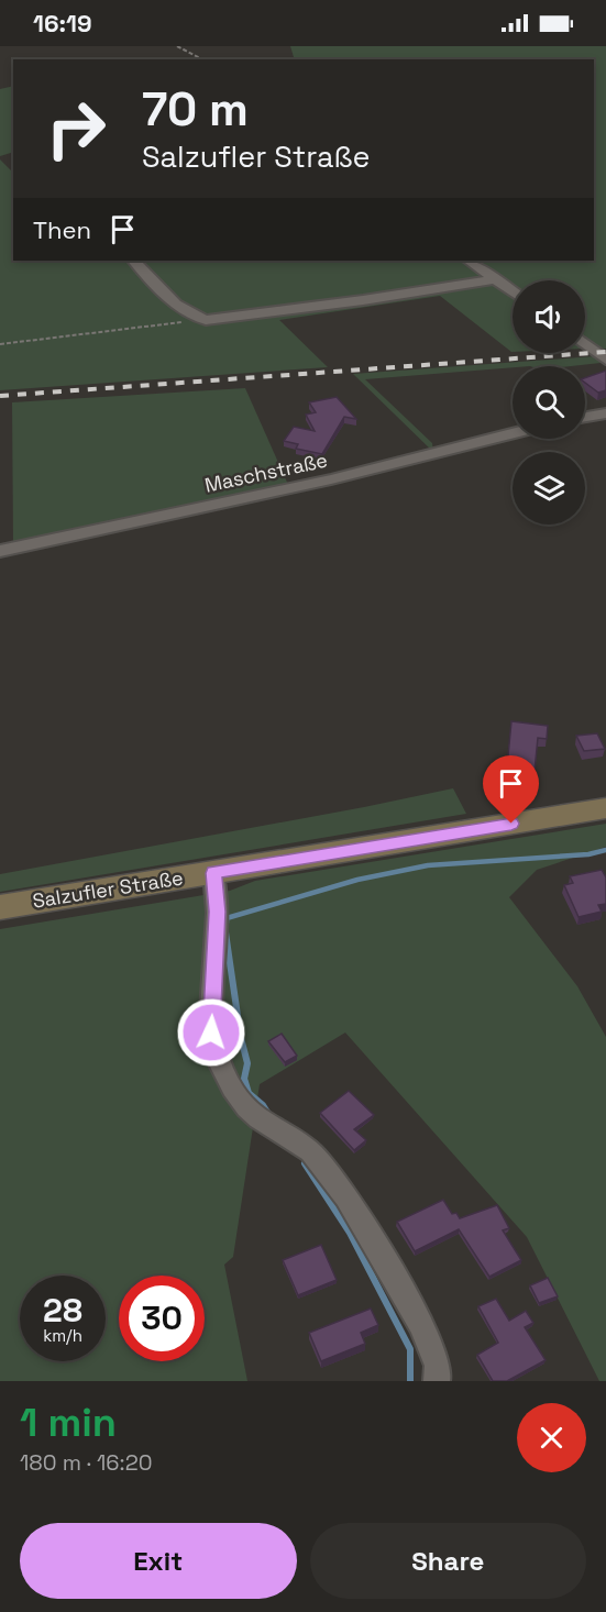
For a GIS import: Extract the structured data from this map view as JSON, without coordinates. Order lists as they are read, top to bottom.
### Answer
{
  "streets": {
    "main road": ["Salzufler Straße"],
    "street": ["Maschstraße"]
  },
  "page": {
    "status": "16:19",
    "turn": ["70 m", "Salzufler Straße"],
    "then": "Then",
    "speed": "28 km/h",
    "limit": "30",
    "heading": ["1 min", "180 m · 16:20"],
    "buttons": ["Exit", "Share"]
  }
}
